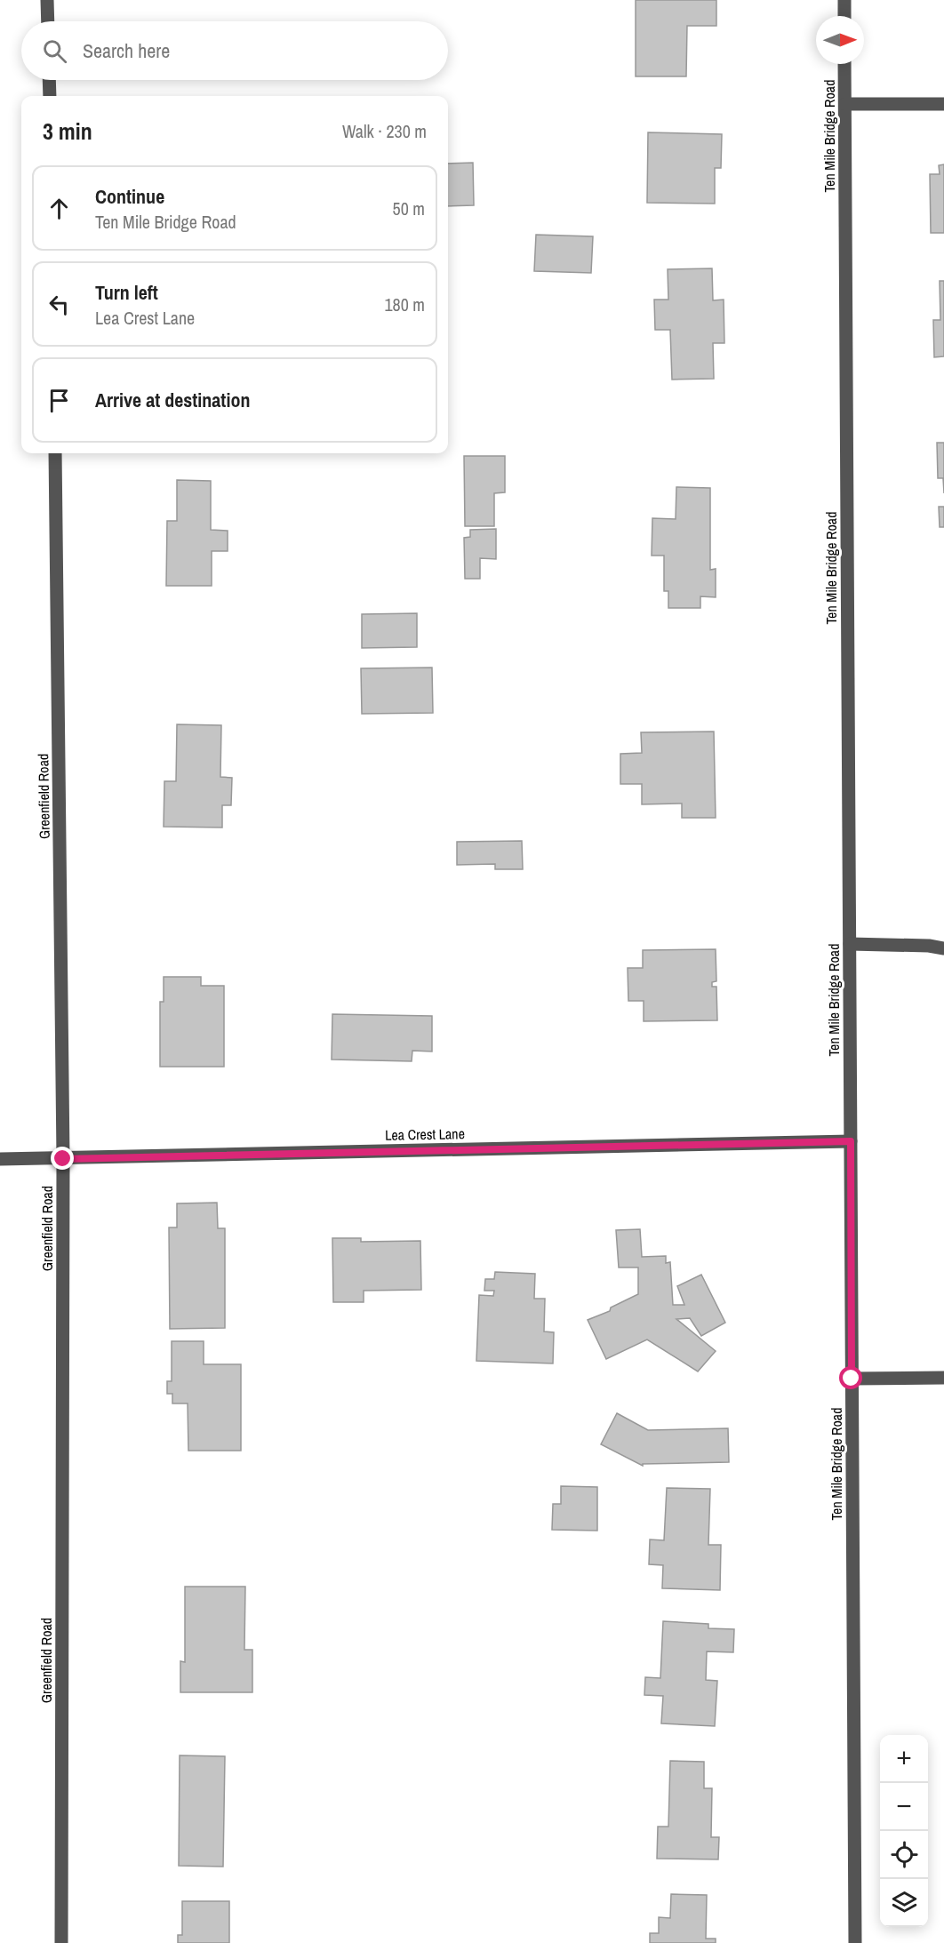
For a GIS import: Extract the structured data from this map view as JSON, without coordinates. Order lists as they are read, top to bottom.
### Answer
{
  "streets": {
    "street": ["Ten Mile Bridge Road", "Greenfield Road", "Lea Crest Lane"]
  },
  "crossings": [
    ["Ten Mile Bridge Road", "Lea Crest Lane"],
    ["Greenfield Road", "Lea Crest Lane"]
  ],
  "north": "right",
  "page": {
    "search": "Search here",
    "heading": ["3 min", "Walk · 230 m"],
    "list": [
      ["Continue", "Ten Mile Bridge Road", "50 m"],
      ["Turn left", "Lea Crest Lane", "180 m"],
      "Arrive at destination"
    ],
    "map_buttons": ["+", "−"]
  }
}
